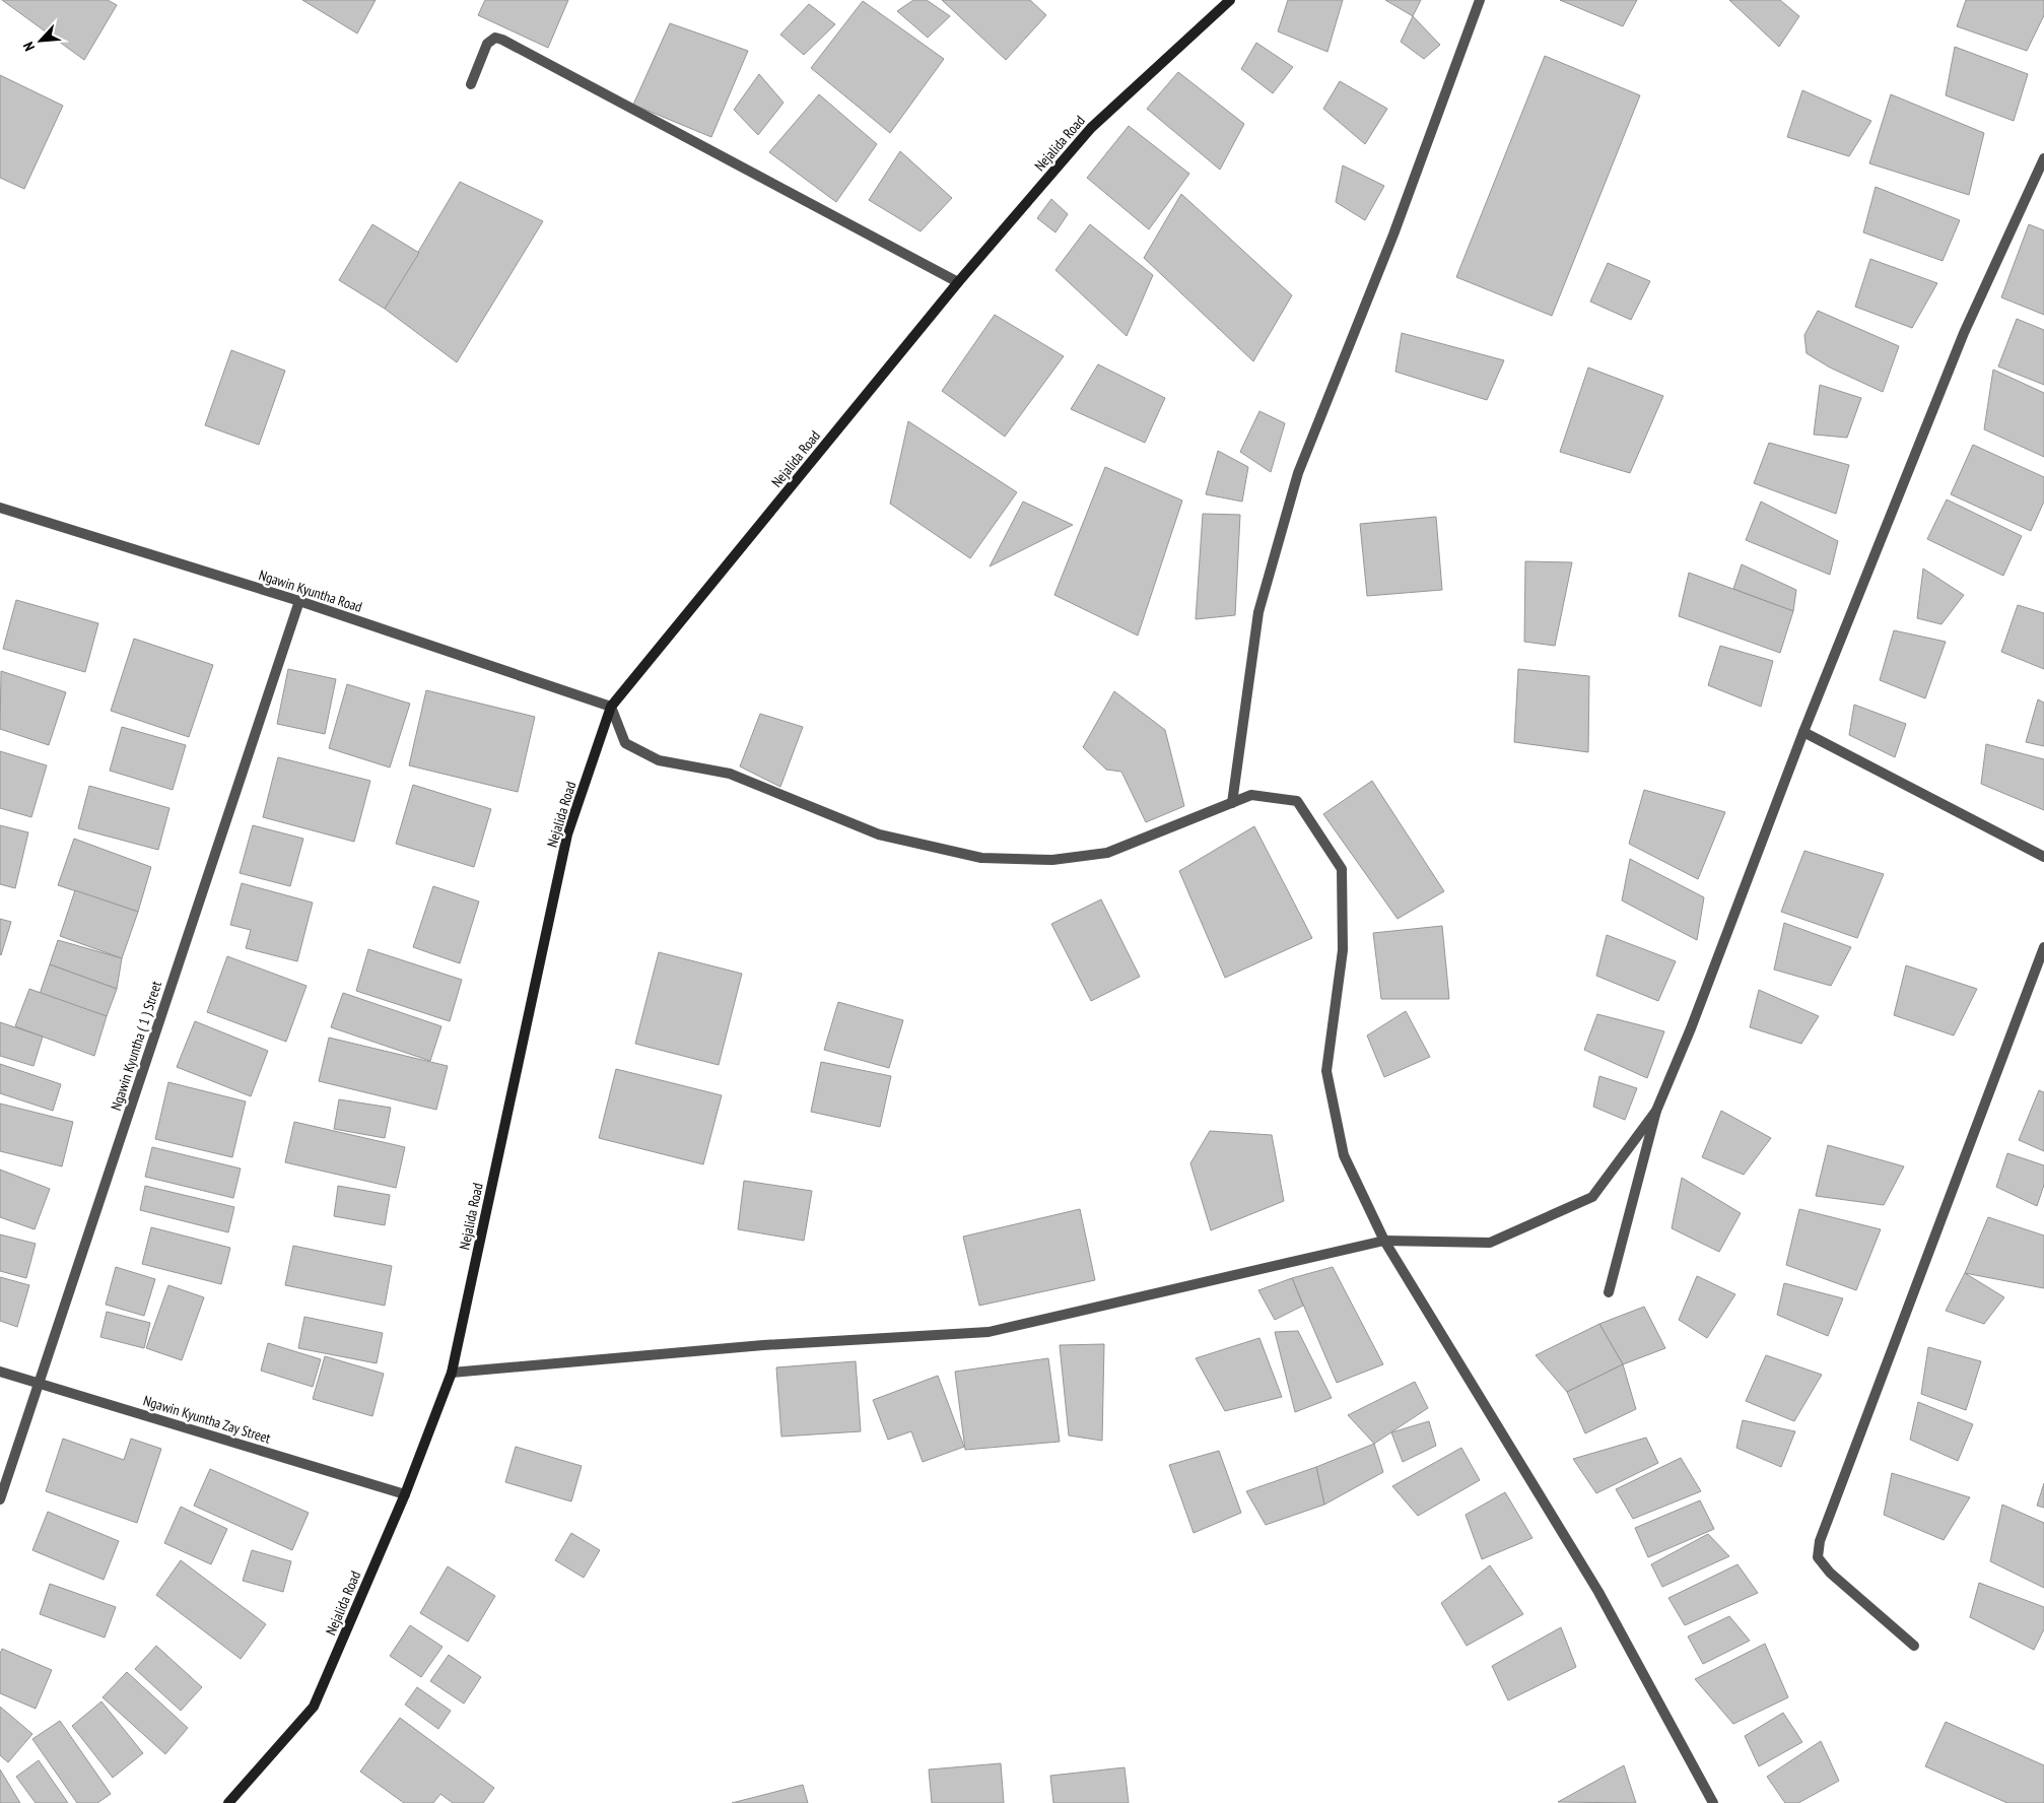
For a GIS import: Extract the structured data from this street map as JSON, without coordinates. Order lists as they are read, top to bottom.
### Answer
{
  "streets": {
    "main road": ["Nejalida Road"],
    "street": ["Ngawin Kyuntha Road", "Ngawin Kyuntha ( 1 ) Street", "Ngawin Kyuntha Zay Street"]
  },
  "crossings": [
    ["Nejalida Road", "Ngawin Kyuntha Road"],
    ["Nejalida Road", "Ngawin Kyuntha Zay Street"],
    ["Ngawin Kyuntha Road", "Ngawin Kyuntha ( 1 ) Street"],
    ["Ngawin Kyuntha ( 1 ) Street", "Ngawin Kyuntha Zay Street"]
  ],
  "north": "bottom left"
}
